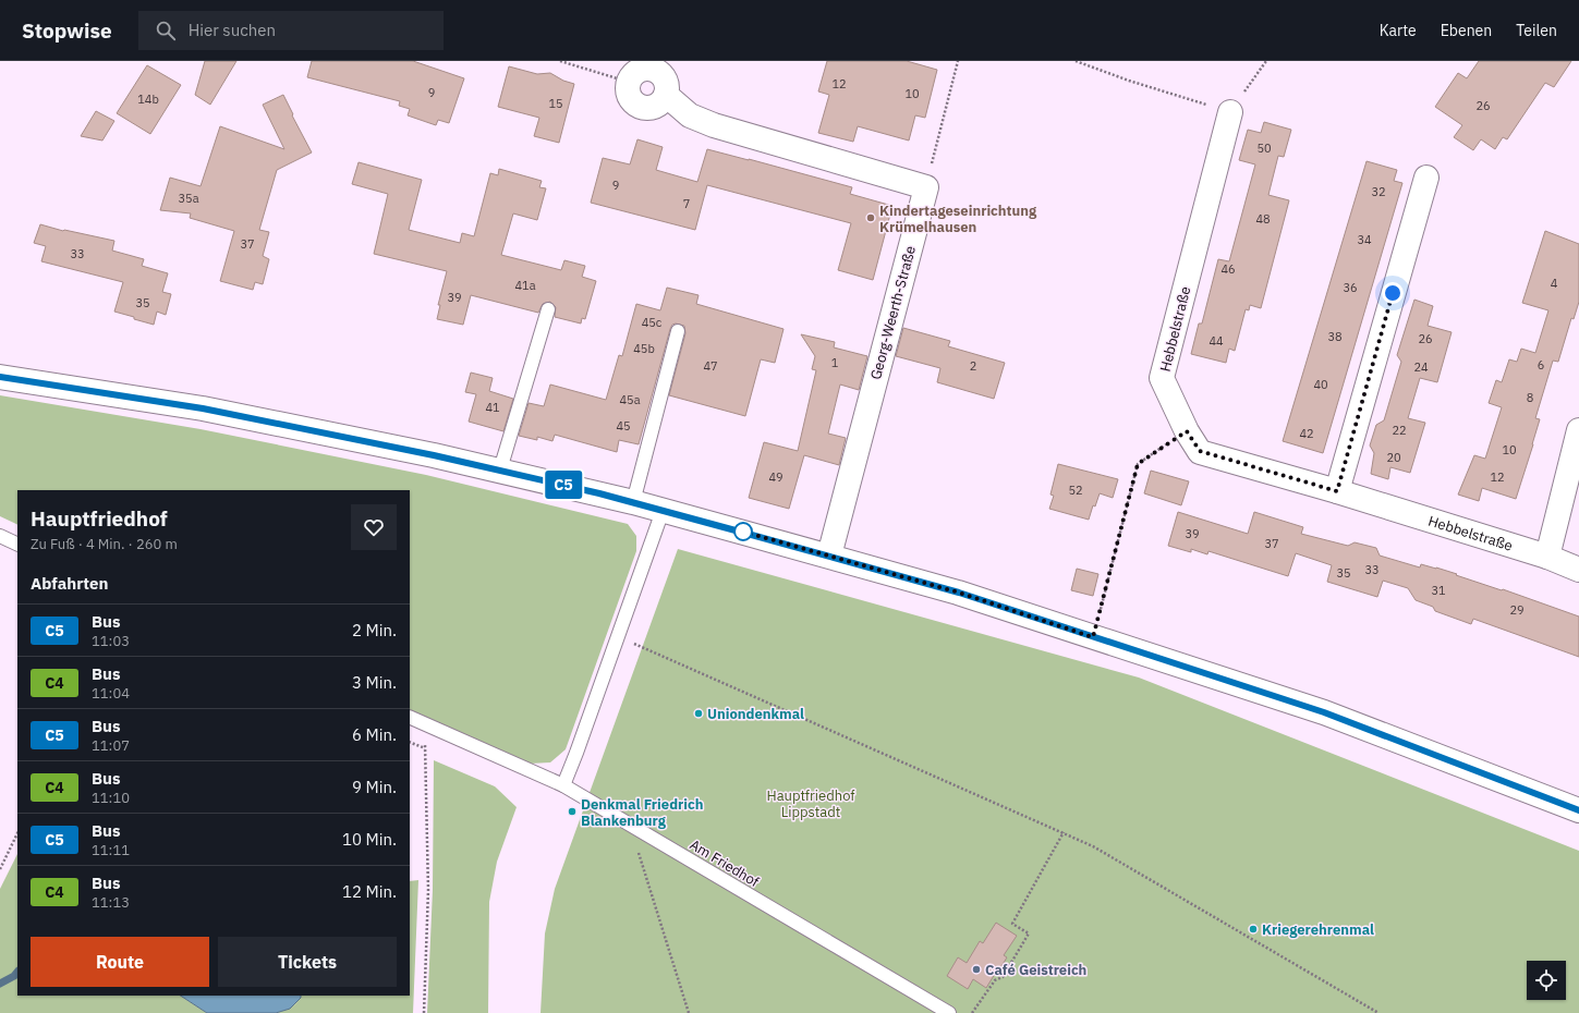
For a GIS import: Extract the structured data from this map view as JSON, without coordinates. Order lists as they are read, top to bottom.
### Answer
{
  "streets": {
    "street": ["Georg-Weerth-Straße", "Hebbelstraße"],
    "lane": ["Am Friedhof"]
  },
  "parks": ["Hauptfriedhof Lippstadt"],
  "places": [
    "Kindertageseinrichtung Krümelhausen",
    "Uniondenkmal",
    "Denkmal Friedrich Blankenburg",
    "Kriegerehrenmal",
    "Café Geistreich"
  ],
  "lines": ["bus line C5"],
  "house_numbers": [
    "12",
    "9",
    "10",
    "14b",
    "15",
    "26",
    "50",
    "9",
    "32",
    "35a",
    "7",
    "48",
    "34",
    "37",
    "33",
    "46",
    "4",
    "41a",
    "36",
    "39",
    "35",
    "45c",
    "38",
    "26",
    "44",
    "45b",
    "1",
    "6",
    "47",
    "2",
    "24",
    "40",
    "8",
    "45a",
    "41",
    "45",
    "22",
    "42",
    "10",
    "20",
    "49",
    "12",
    "52",
    "39",
    "37",
    "33",
    "35",
    "31",
    "29"
  ],
  "page": {
    "header": "Stopwise",
    "search": "Hier suchen",
    "nav": ["Karte", "Ebenen", "Teilen"],
    "on_map": "C5",
    "heading": [
      ["Hauptfriedhof", "Zu Fuß · 4 Min. · 260 m"],
      "Abfahrten"
    ],
    "list": [
      {
        "mark": "C5",
        "name": "Bus",
        "note": "11:03",
        "value": "2 Min."
      },
      {
        "mark": "C4",
        "name": "Bus",
        "note": "11:04",
        "value": "3 Min."
      },
      {
        "mark": "C5",
        "name": "Bus",
        "note": "11:07",
        "value": "6 Min."
      },
      {
        "mark": "C4",
        "name": "Bus",
        "note": "11:10",
        "value": "9 Min."
      },
      {
        "mark": "C5",
        "name": "Bus",
        "note": "11:11",
        "value": "10 Min."
      },
      {
        "mark": "C4",
        "name": "Bus",
        "note": "11:13",
        "value": "12 Min."
      }
    ],
    "buttons": ["Route", "Tickets"]
  }
}
